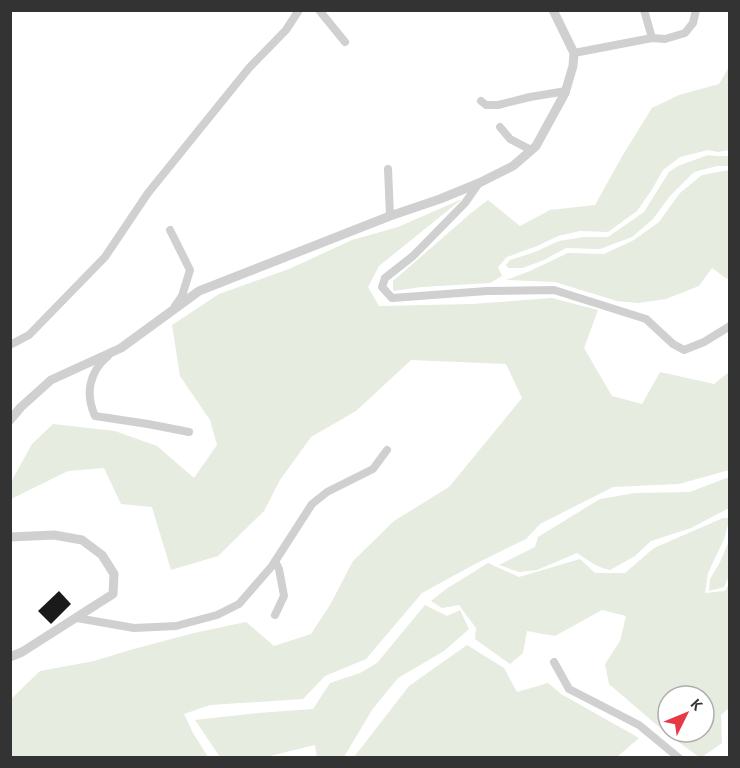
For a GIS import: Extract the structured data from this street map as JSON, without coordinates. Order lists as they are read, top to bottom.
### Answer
{
  "north": "top right"
}
